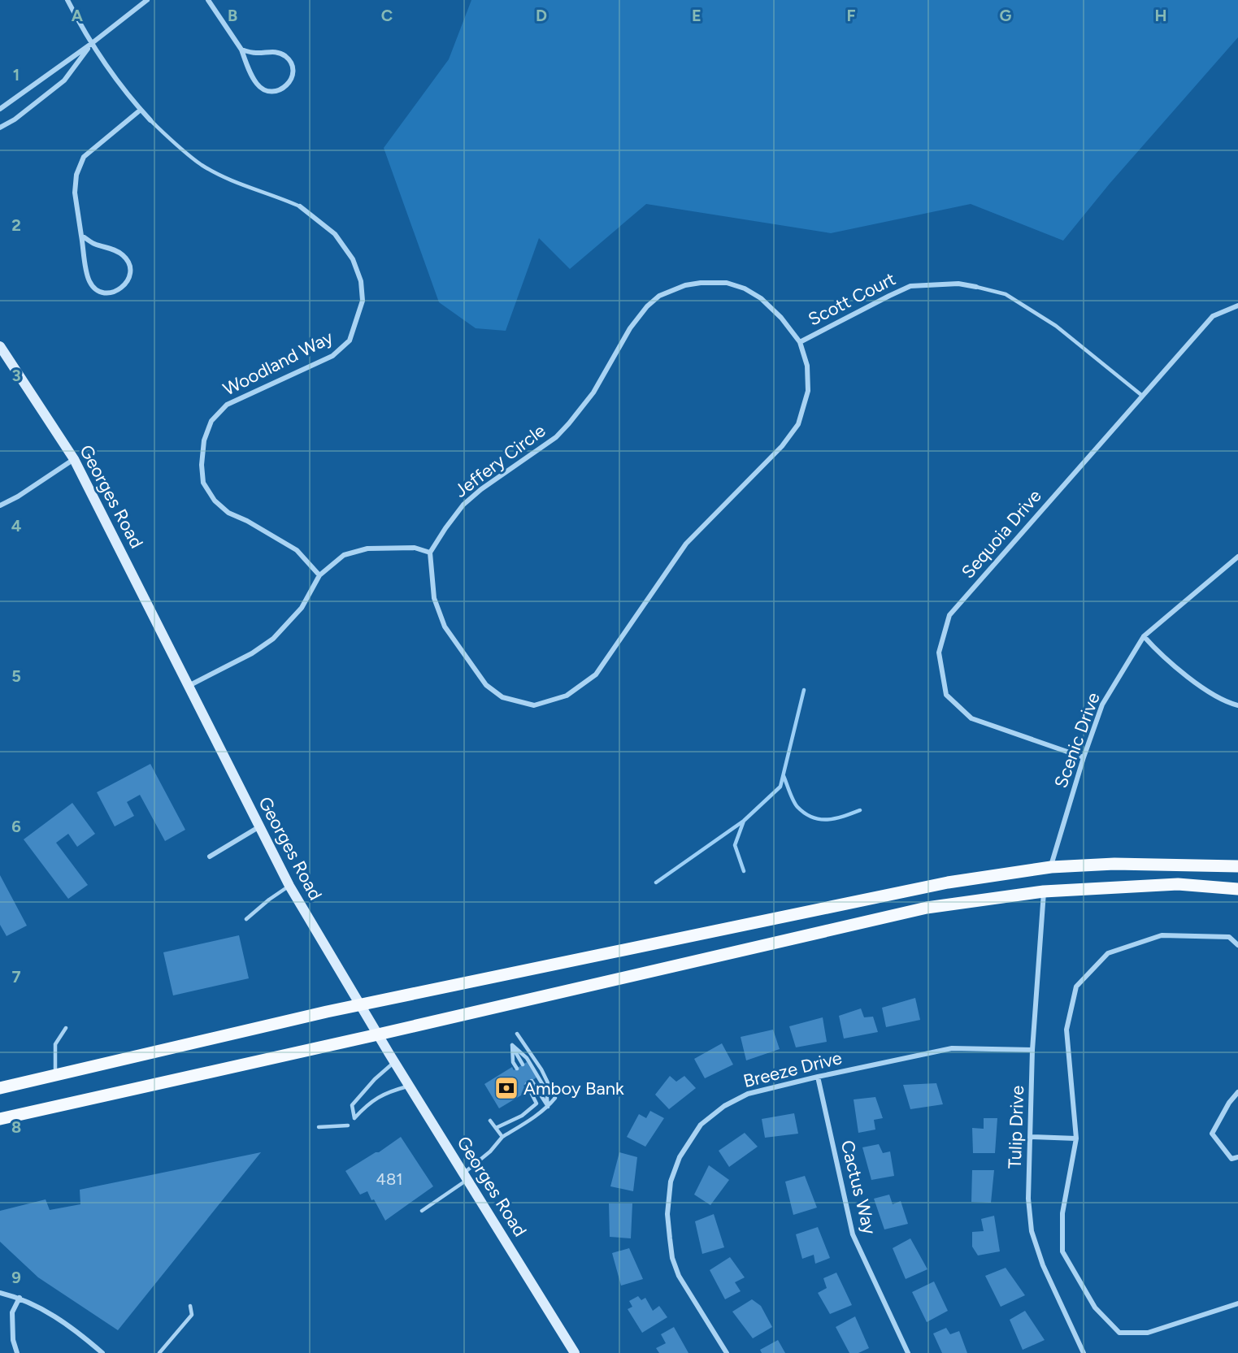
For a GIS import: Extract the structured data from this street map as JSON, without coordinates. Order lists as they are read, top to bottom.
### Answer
{
  "streets": {
    "street": [
      "Scott Court",
      "Woodland Way",
      "Jeffery Circle",
      "Georges Road",
      "Sequoia Drive",
      "Scenic Drive",
      "Breeze Drive",
      "Tulip Drive",
      "Cactus Way"
    ]
  },
  "crossings": [
    ["Scott Court", "Jeffery Circle"],
    ["Sequoia Drive", "Scenic Drive"],
    ["Breeze Drive", "Tulip Drive"],
    ["Breeze Drive", "Cactus Way"]
  ],
  "places": {
    "bank": ["Amboy Bank"]
  },
  "house_numbers": ["481"],
  "grid": {
    "columns": [
      "A",
      "B",
      "C",
      "D",
      "E",
      "F",
      "G",
      "H"
    ],
    "rows": [
      "1",
      "2",
      "3",
      "4",
      "5",
      "6",
      "7",
      "8",
      "9"
    ]
  }
}
